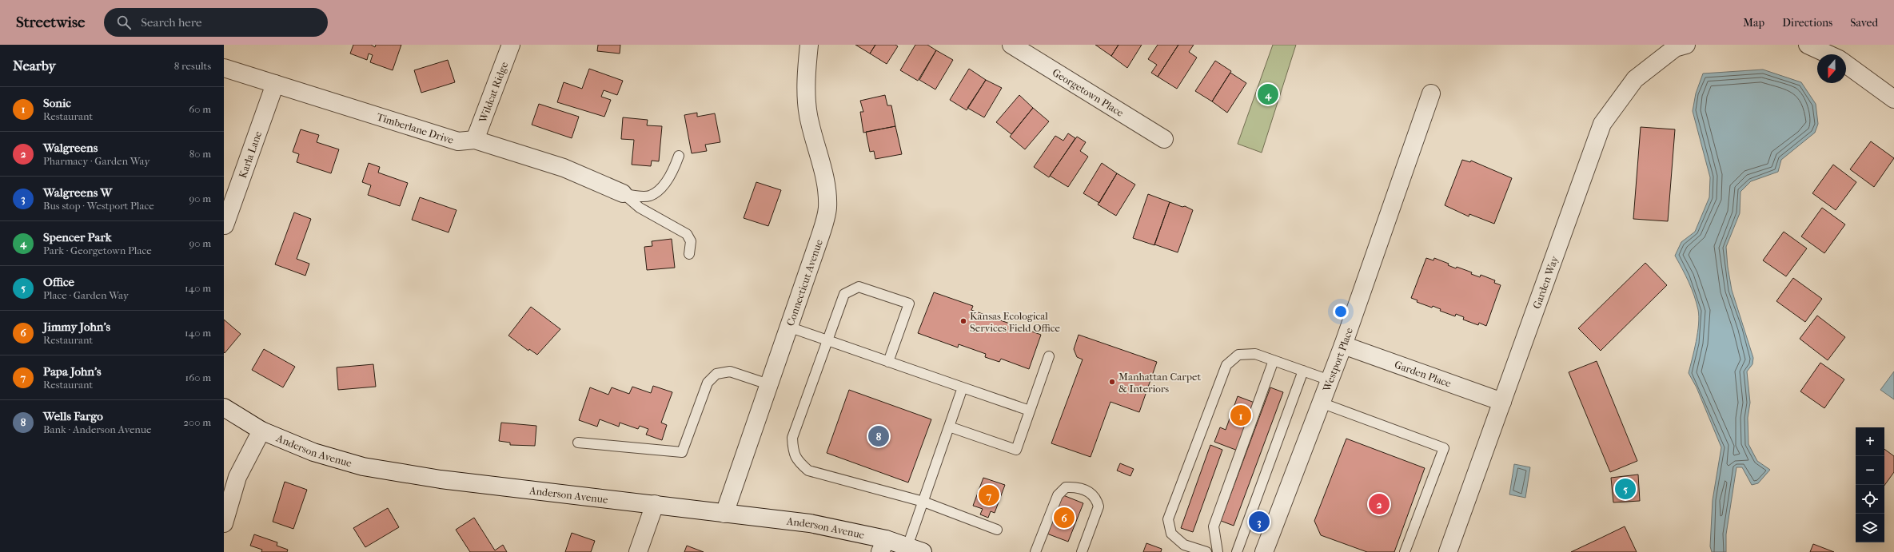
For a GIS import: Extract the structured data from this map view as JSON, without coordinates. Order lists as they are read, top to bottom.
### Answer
{
  "streets": {
    "street": [
      "Wildcat Ridge",
      "Georgetown Place",
      "Timberlane Drive",
      "Karla Lane",
      "Connecticut Avenue",
      "Garden Way",
      "Westport Place",
      "Garden Place",
      "Anderson Avenue"
    ]
  },
  "crossings": [
    ["Wildcat Ridge", "Timberlane Drive"],
    ["Timberlane Drive", "Karla Lane"],
    ["Connecticut Avenue", "Anderson Avenue"],
    ["Garden Way", "Garden Place"],
    ["Westport Place", "Garden Place"]
  ],
  "places": ["Kansas Ecological Services Field Office", "Manhattan Carpet & Interiors"],
  "north": "bottom",
  "page": {
    "header": "Streetwise",
    "search": "Search here",
    "nav": ["Map", "Directions", "Saved"],
    "heading": ["Nearby", "8 results"],
    "pins": [
      "4",
      "1",
      "8",
      "5",
      "7",
      "2",
      "6",
      "3"
    ],
    "list": [
      {
        "mark": "1",
        "name": "Sonic",
        "note": "Restaurant",
        "value": "60 m"
      },
      {
        "mark": "2",
        "name": "Walgreens",
        "note": "Pharmacy · Garden Way",
        "value": "80 m"
      },
      {
        "mark": "3",
        "name": "Walgreens W",
        "note": "Bus stop · Westport Place",
        "value": "90 m"
      },
      {
        "mark": "4",
        "name": "Spencer Park",
        "note": "Park · Georgetown Place",
        "value": "90 m"
      },
      {
        "mark": "5",
        "name": "Office",
        "note": "Place · Garden Way",
        "value": "140 m"
      },
      {
        "mark": "6",
        "name": "Jimmy John's",
        "note": "Restaurant",
        "value": "140 m"
      },
      {
        "mark": "7",
        "name": "Papa John's",
        "note": "Restaurant",
        "value": "160 m"
      },
      {
        "mark": "8",
        "name": "Wells Fargo",
        "note": "Bank · Anderson Avenue",
        "value": "200 m"
      }
    ],
    "map_buttons": ["+", "−"]
  }
}
